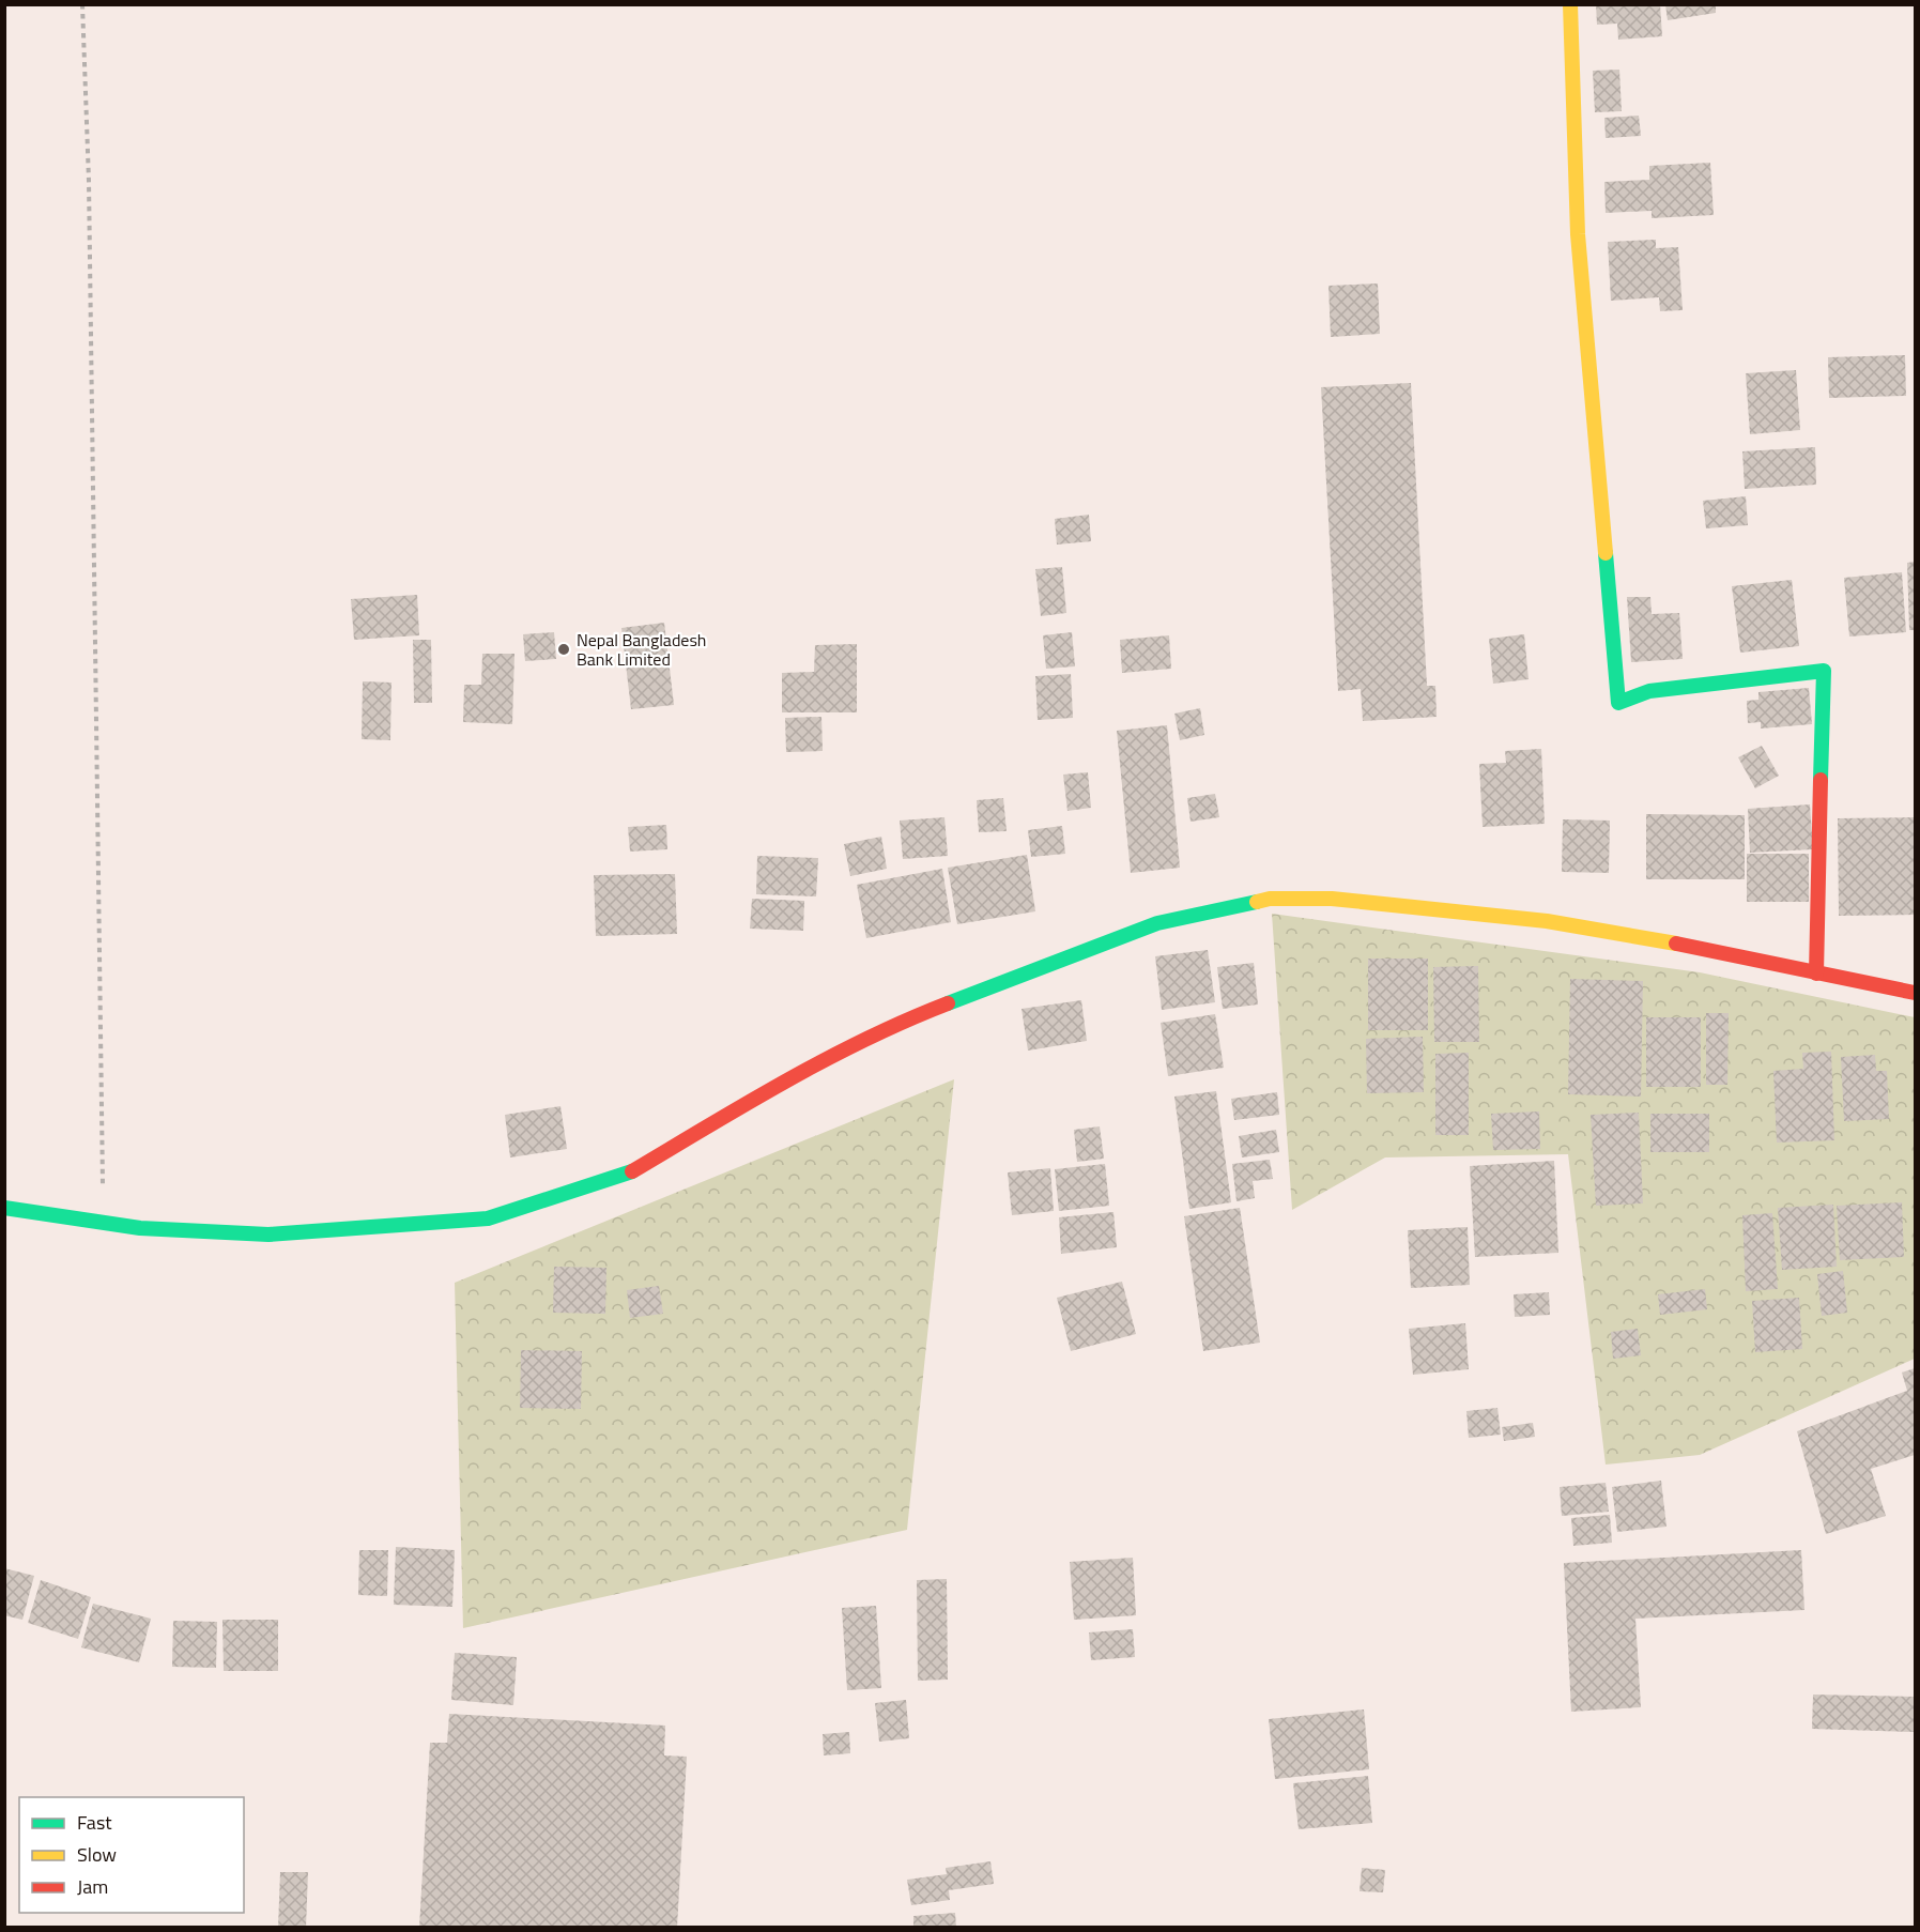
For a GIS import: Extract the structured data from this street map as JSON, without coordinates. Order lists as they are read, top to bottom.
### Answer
{
  "places": ["Nepal Bangladesh Bank Limited"],
  "legend": ["Fast", "Slow", "Jam"]
}
